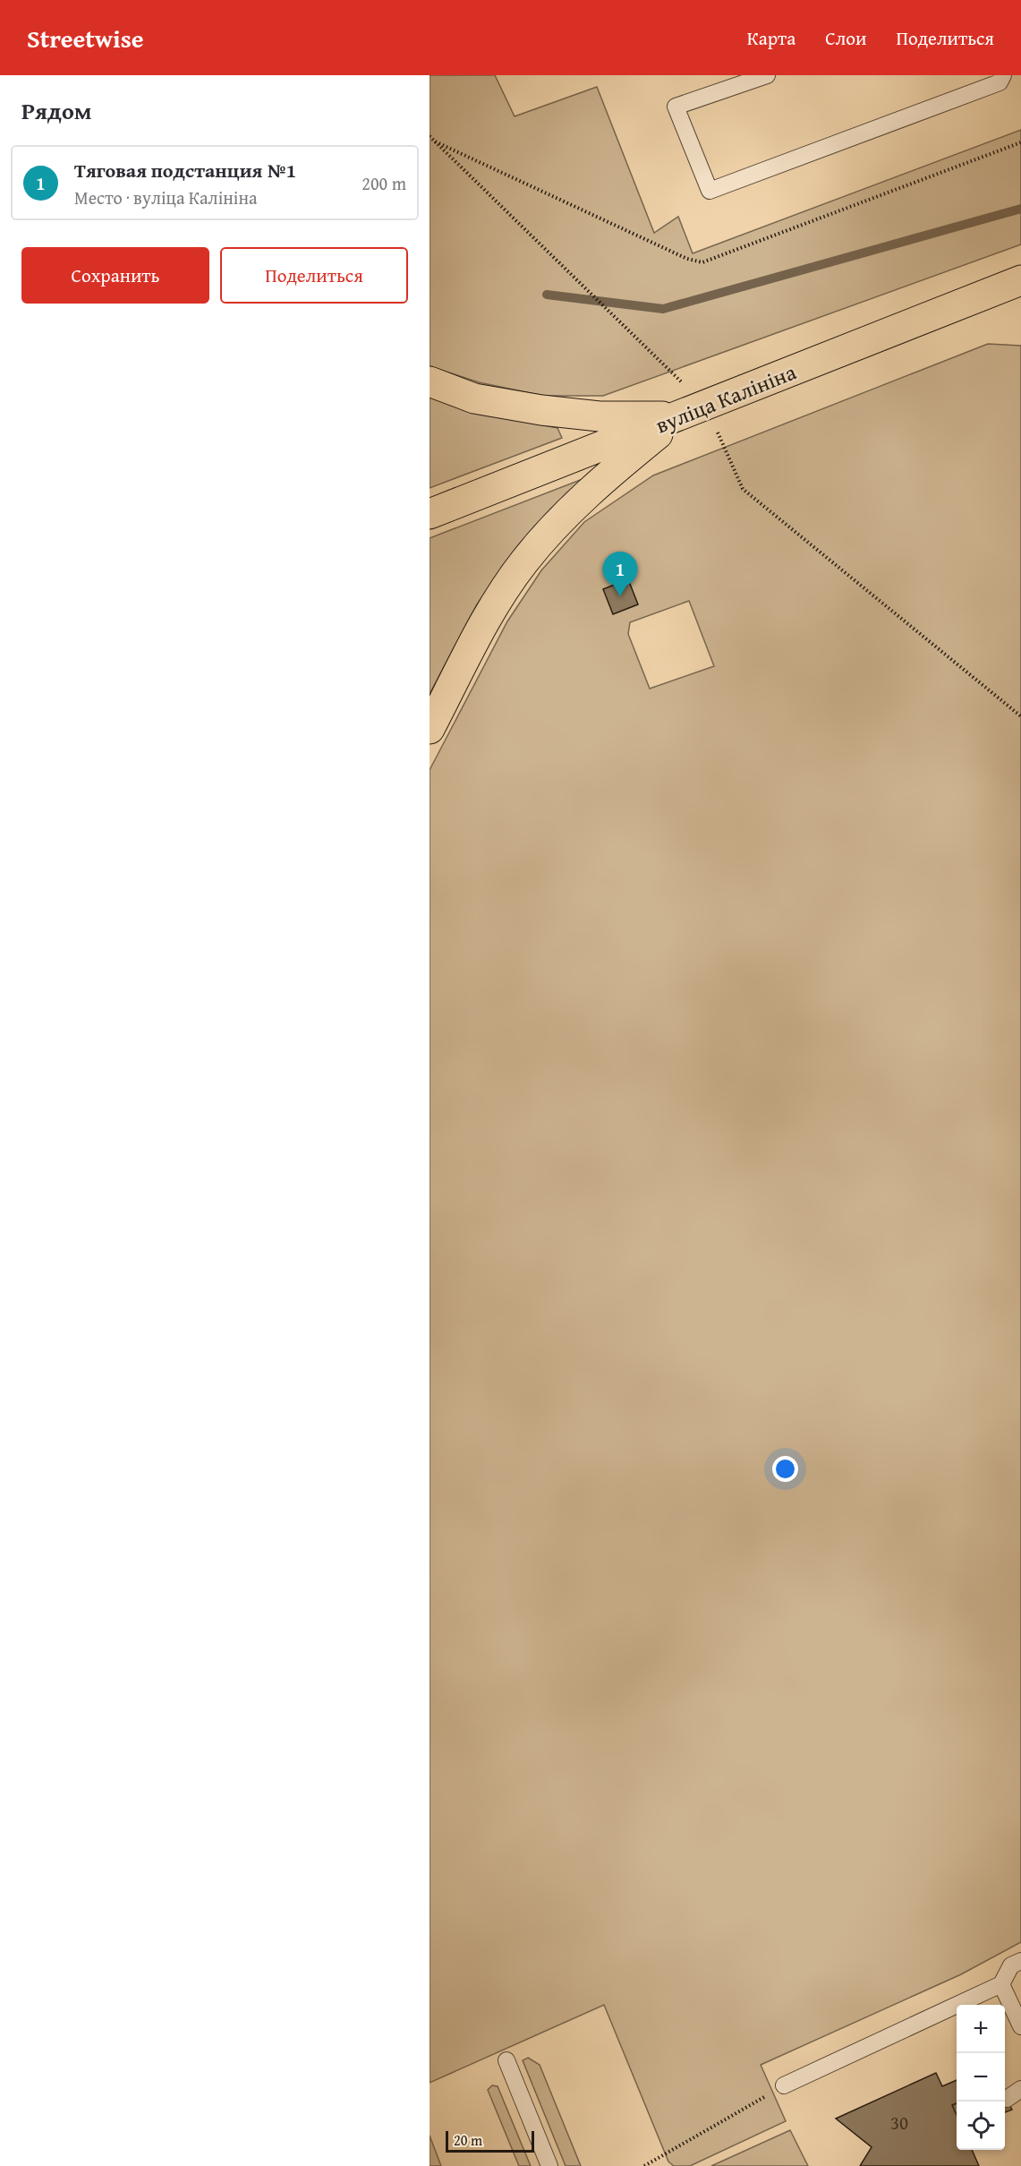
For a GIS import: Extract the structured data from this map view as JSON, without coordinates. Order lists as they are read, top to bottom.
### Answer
{
  "streets": {
    "main road": ["вуліца Калініна"]
  },
  "house_numbers": ["30"],
  "scale_bar": "20 m",
  "page": {
    "header": "Streetwise",
    "nav": ["Карта", "Слои", "Поделиться"],
    "heading": "Рядом",
    "list": [
      {
        "mark": "1",
        "name": "Тяговая подстанция №1",
        "note": "Место · вуліца Калініна",
        "value": "200 m"
      }
    ],
    "buttons": ["Сохранить", "Поделиться"],
    "pins": "1",
    "map_buttons": ["+", "−"],
    "scale": "20 m"
  }
}
